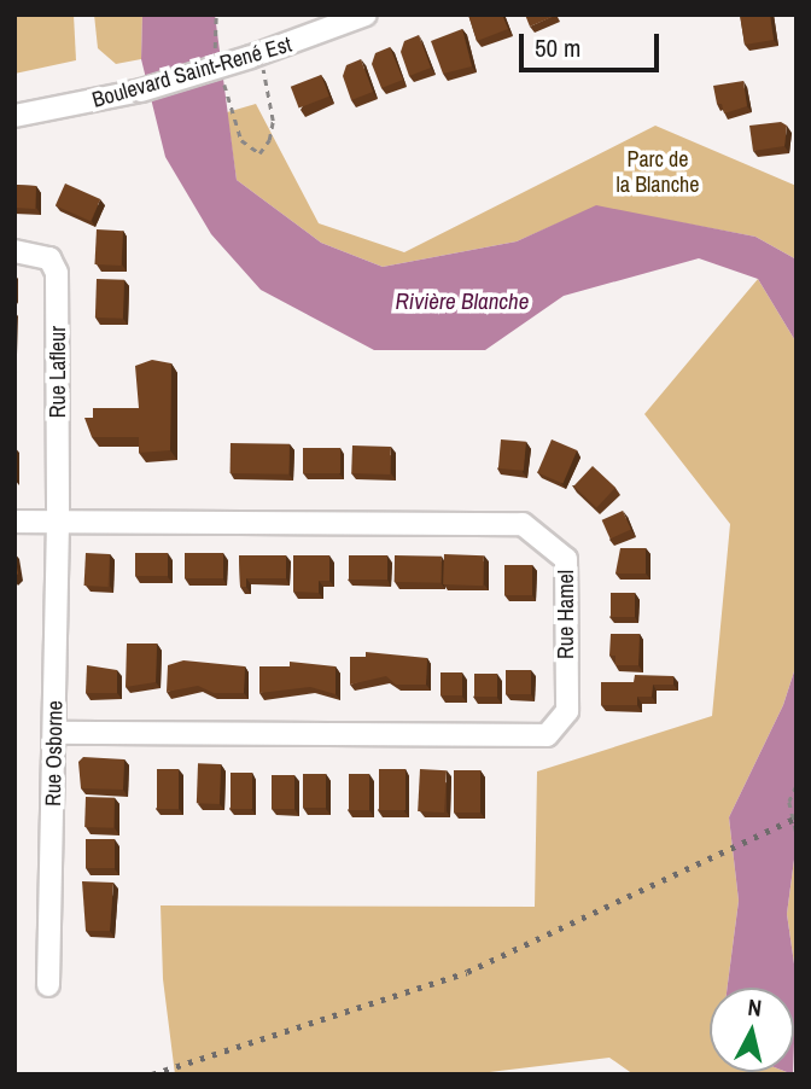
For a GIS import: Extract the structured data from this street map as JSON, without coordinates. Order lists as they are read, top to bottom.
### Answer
{
  "streets": {
    "street": [
      "Boulevard Saint-René Est",
      "Rue Lafleur",
      "Rue Hamel",
      "Rue Osborne"
    ]
  },
  "crossings": [
    ["Rue Lafleur", "Rue Hamel"],
    ["Rue Lafleur", "Rue Osborne"],
    ["Rue Hamel", "Rue Osborne"]
  ],
  "water": ["Rivière Blanche"],
  "parks": ["Parc de la Blanche"],
  "scale_bar": "50 m",
  "north": "top"
}
